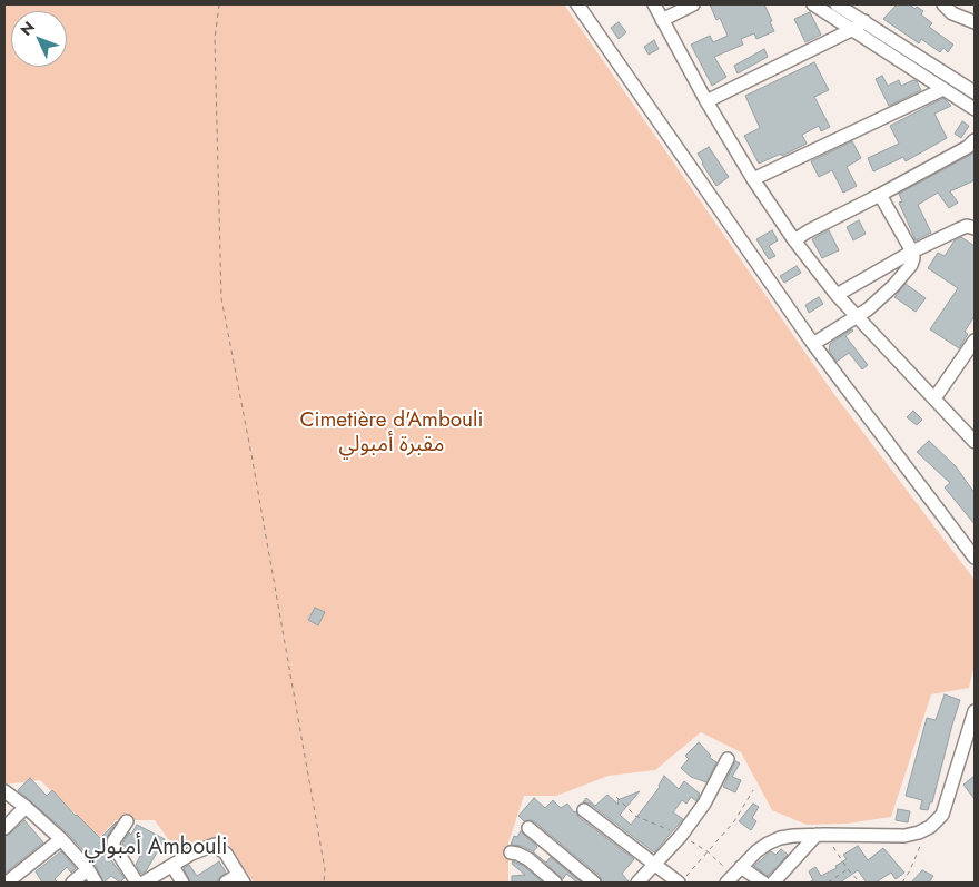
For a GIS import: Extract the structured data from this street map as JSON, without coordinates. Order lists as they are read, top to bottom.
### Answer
{
  "districts": ["أمبولي Ambouli"],
  "parks": ["Cimetière d'Ambouli مقبرة أمبولي"],
  "north": "top left"
}
